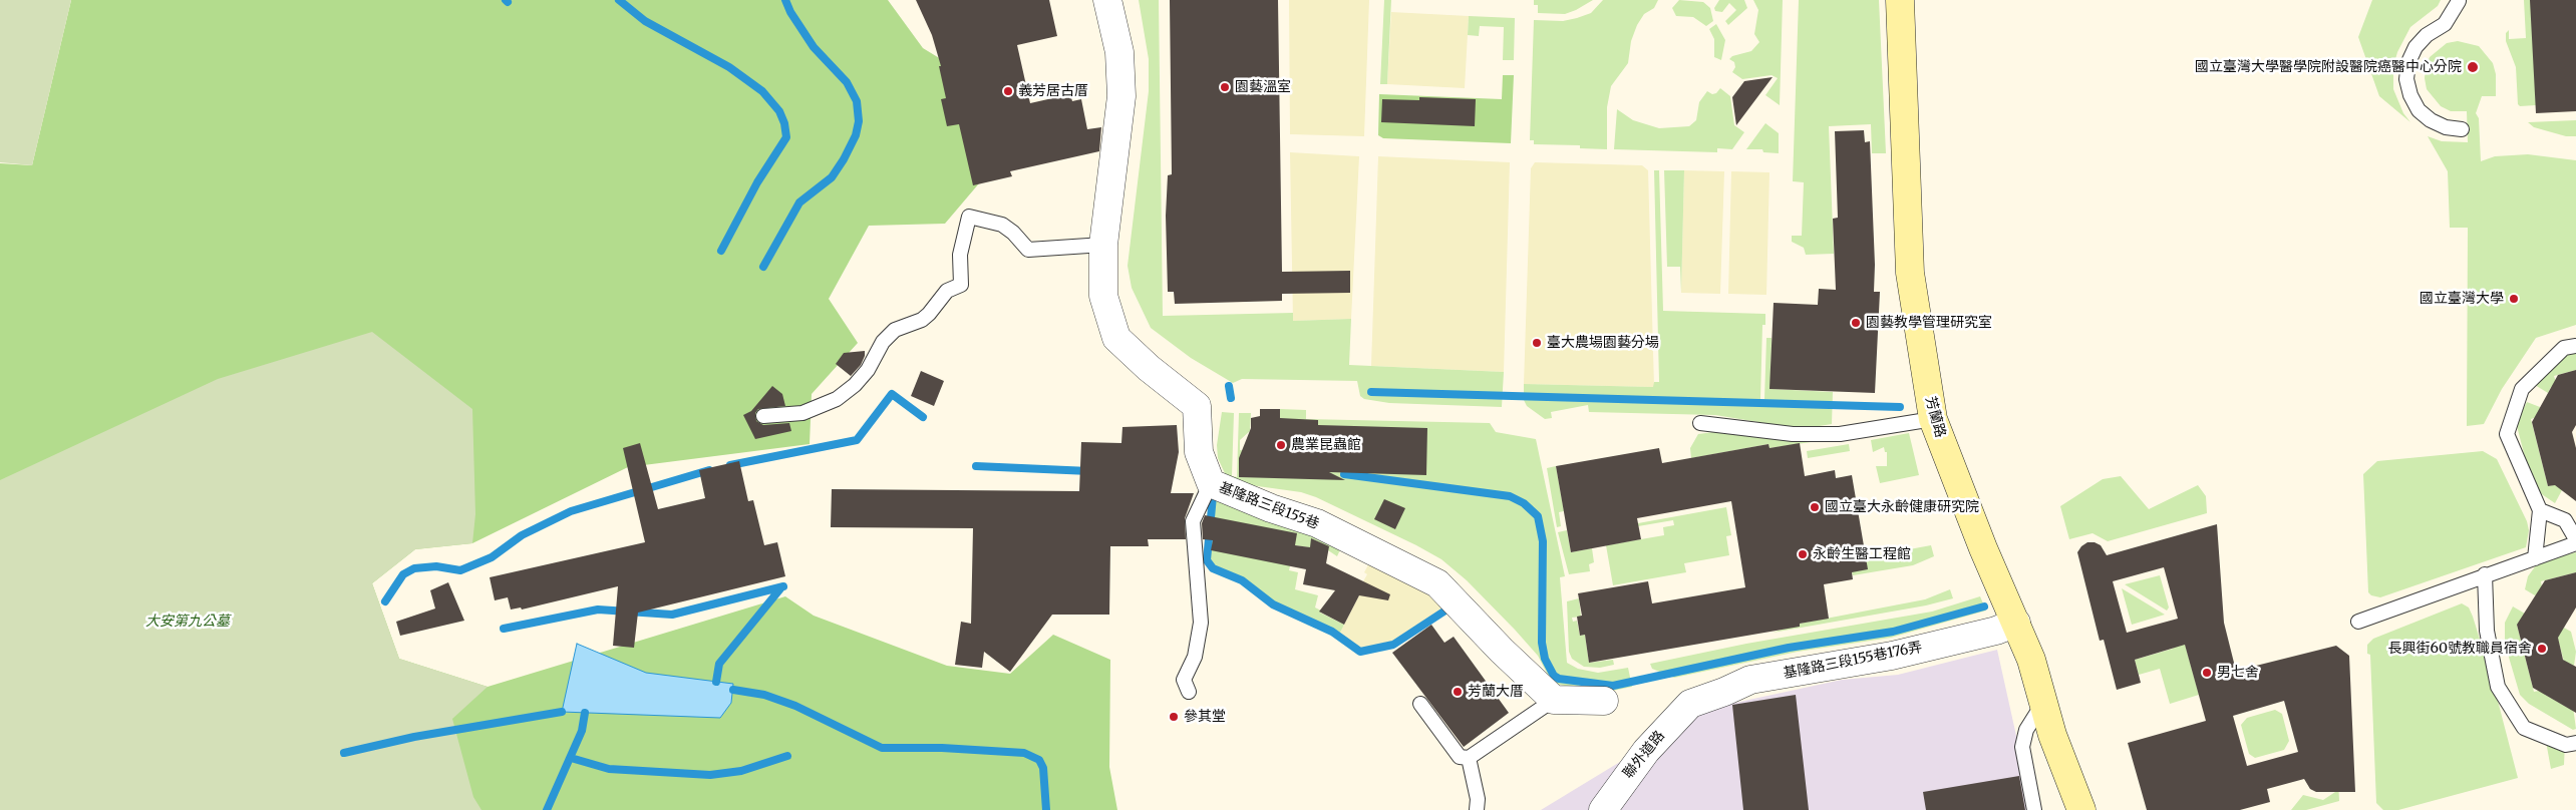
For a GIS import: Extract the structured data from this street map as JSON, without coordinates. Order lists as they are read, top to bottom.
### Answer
{
  "streets": {
    "street": [
      "芳蘭路",
      "基隆路三段155巷",
      "基隆路三段155巷176弄",
      "聯外道路"
    ]
  },
  "crossings": [
    ["芳蘭路", "基隆路三段155巷176弄"],
    ["基隆路三段155巷176弄", "聯外道路"]
  ],
  "parks": ["大安第九公墓"],
  "places": [
    "國立臺灣大學醫學院附設醫院癌醫中心分院",
    "園藝溫室",
    "義芳居古厝",
    "國立臺灣大學",
    "園藝教學管理研究室",
    "臺大農場園藝分場",
    "農業昆蟲館",
    "國立臺大永齡健康研究院",
    "永齡生醫工程館",
    "長興街60號教職員宿舍",
    "男七舍",
    "芳蘭大厝",
    "參其堂"
  ]
}
